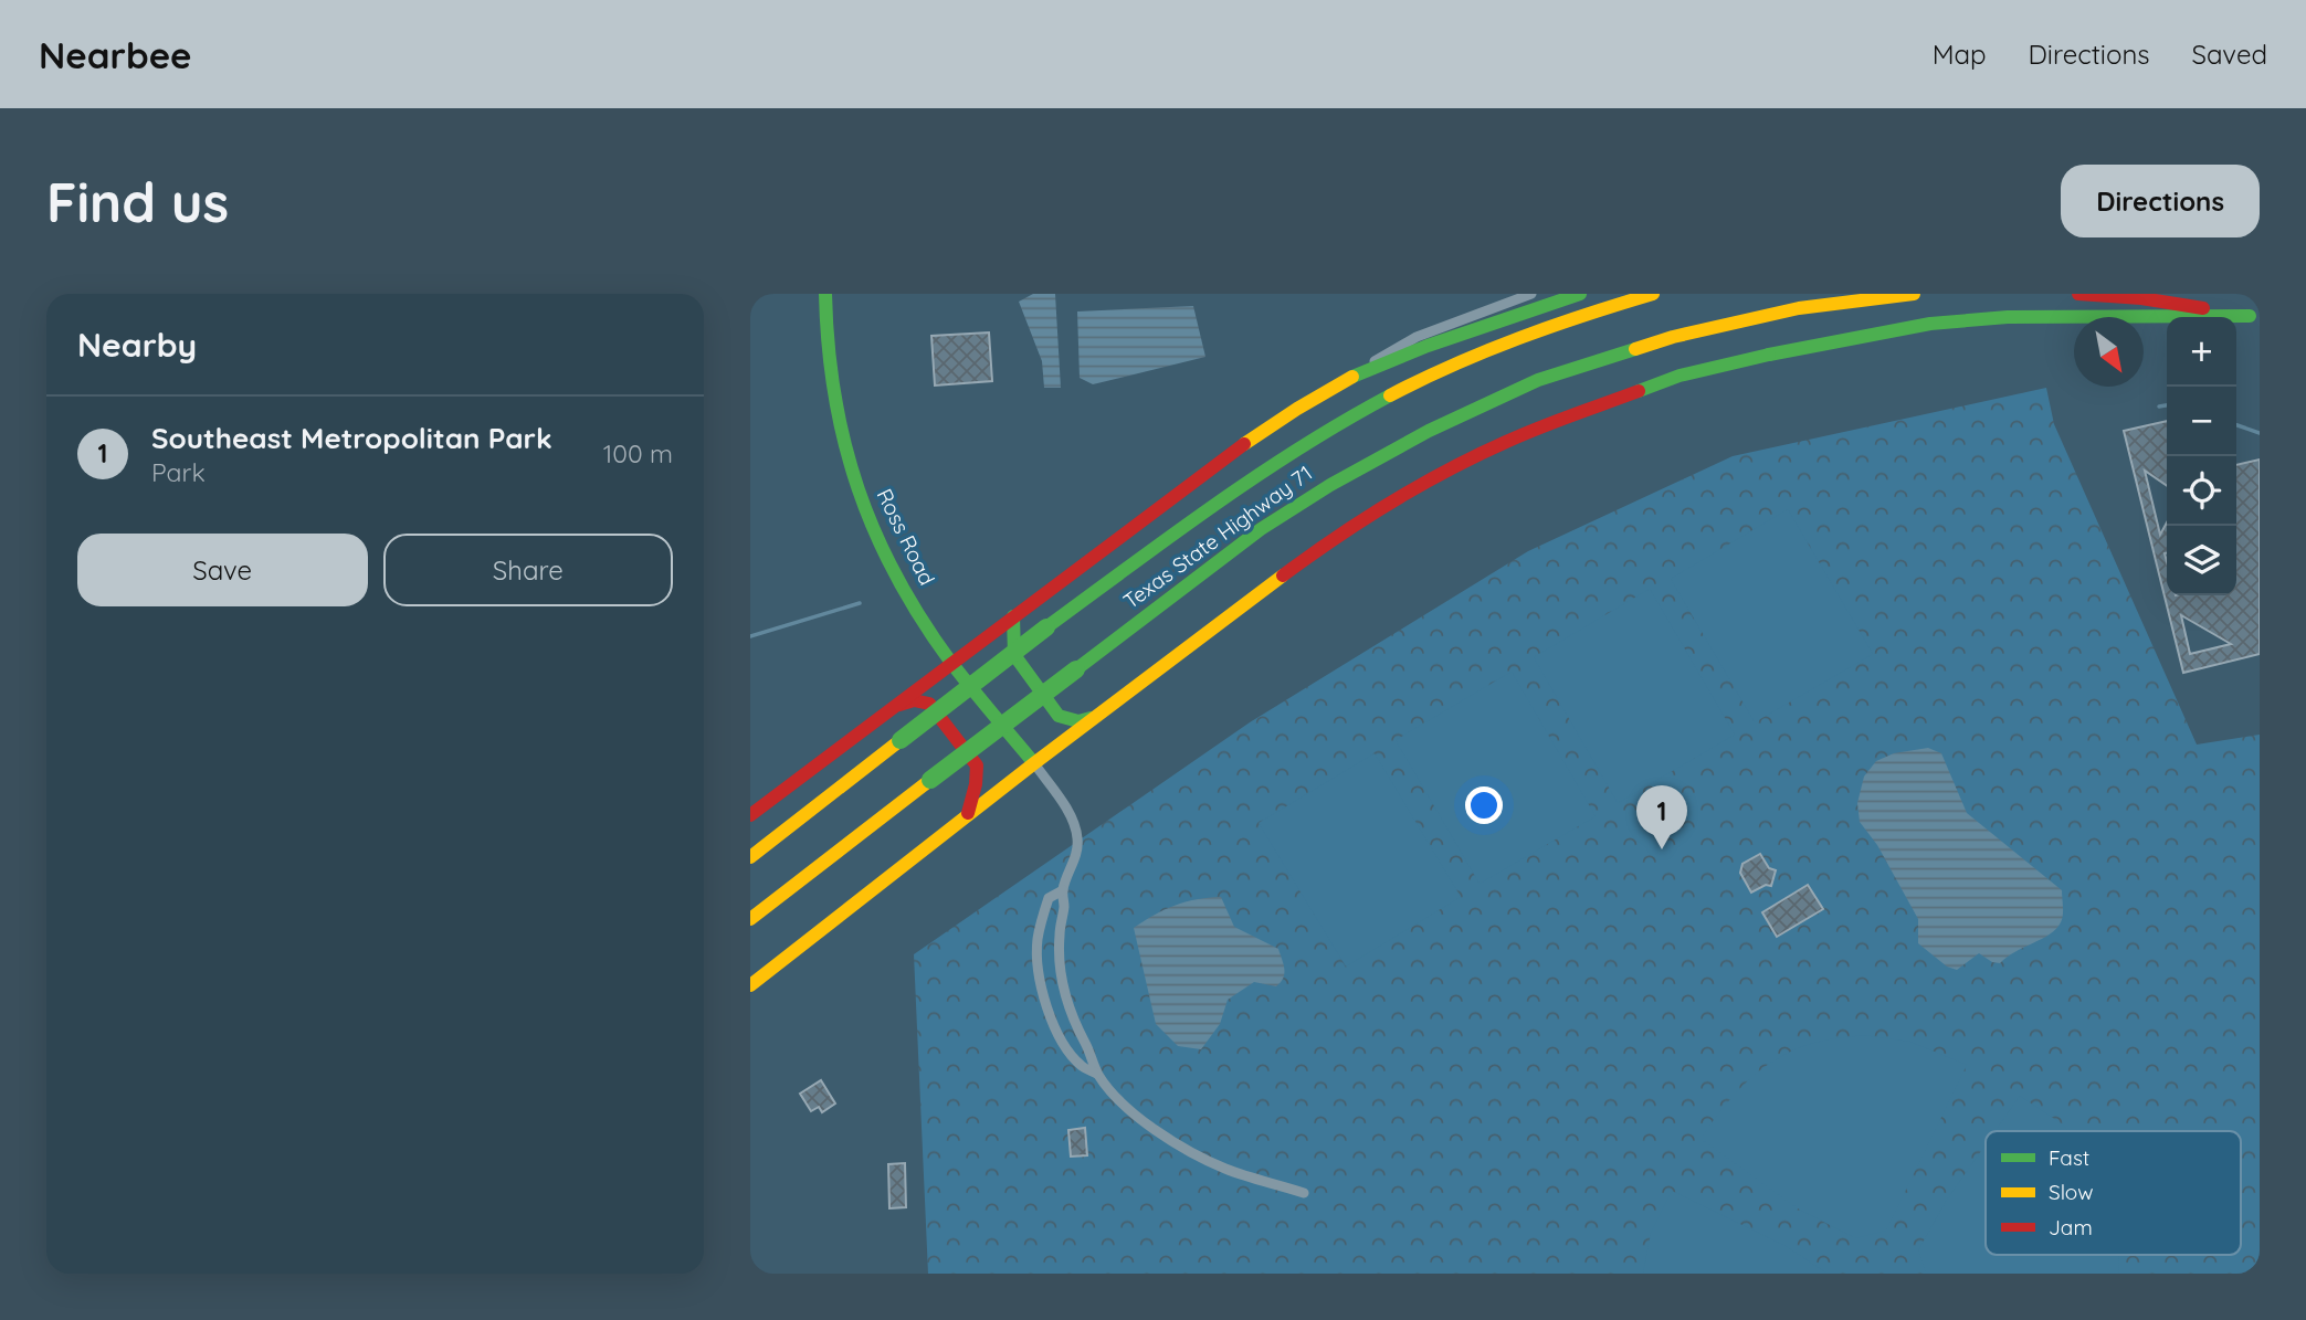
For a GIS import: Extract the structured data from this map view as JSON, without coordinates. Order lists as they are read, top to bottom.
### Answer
{
  "streets": {
    "main road": ["Ross Road", "Texas State Highway 71"]
  },
  "legend": ["Fast", "Slow", "Jam"],
  "north": "bottom right",
  "page": {
    "header": "Nearbee",
    "nav": ["Map", "Directions", "Saved"],
    "buttons": [
      "Directions",
      ["Save", "Share"]
    ],
    "title": "Find us",
    "heading": "Nearby",
    "map_buttons": ["+", "−"],
    "list": [
      {
        "mark": "1",
        "name": "Southeast Metropolitan Park",
        "note": "Park",
        "value": "100 m"
      }
    ],
    "pins": "1"
  }
}
